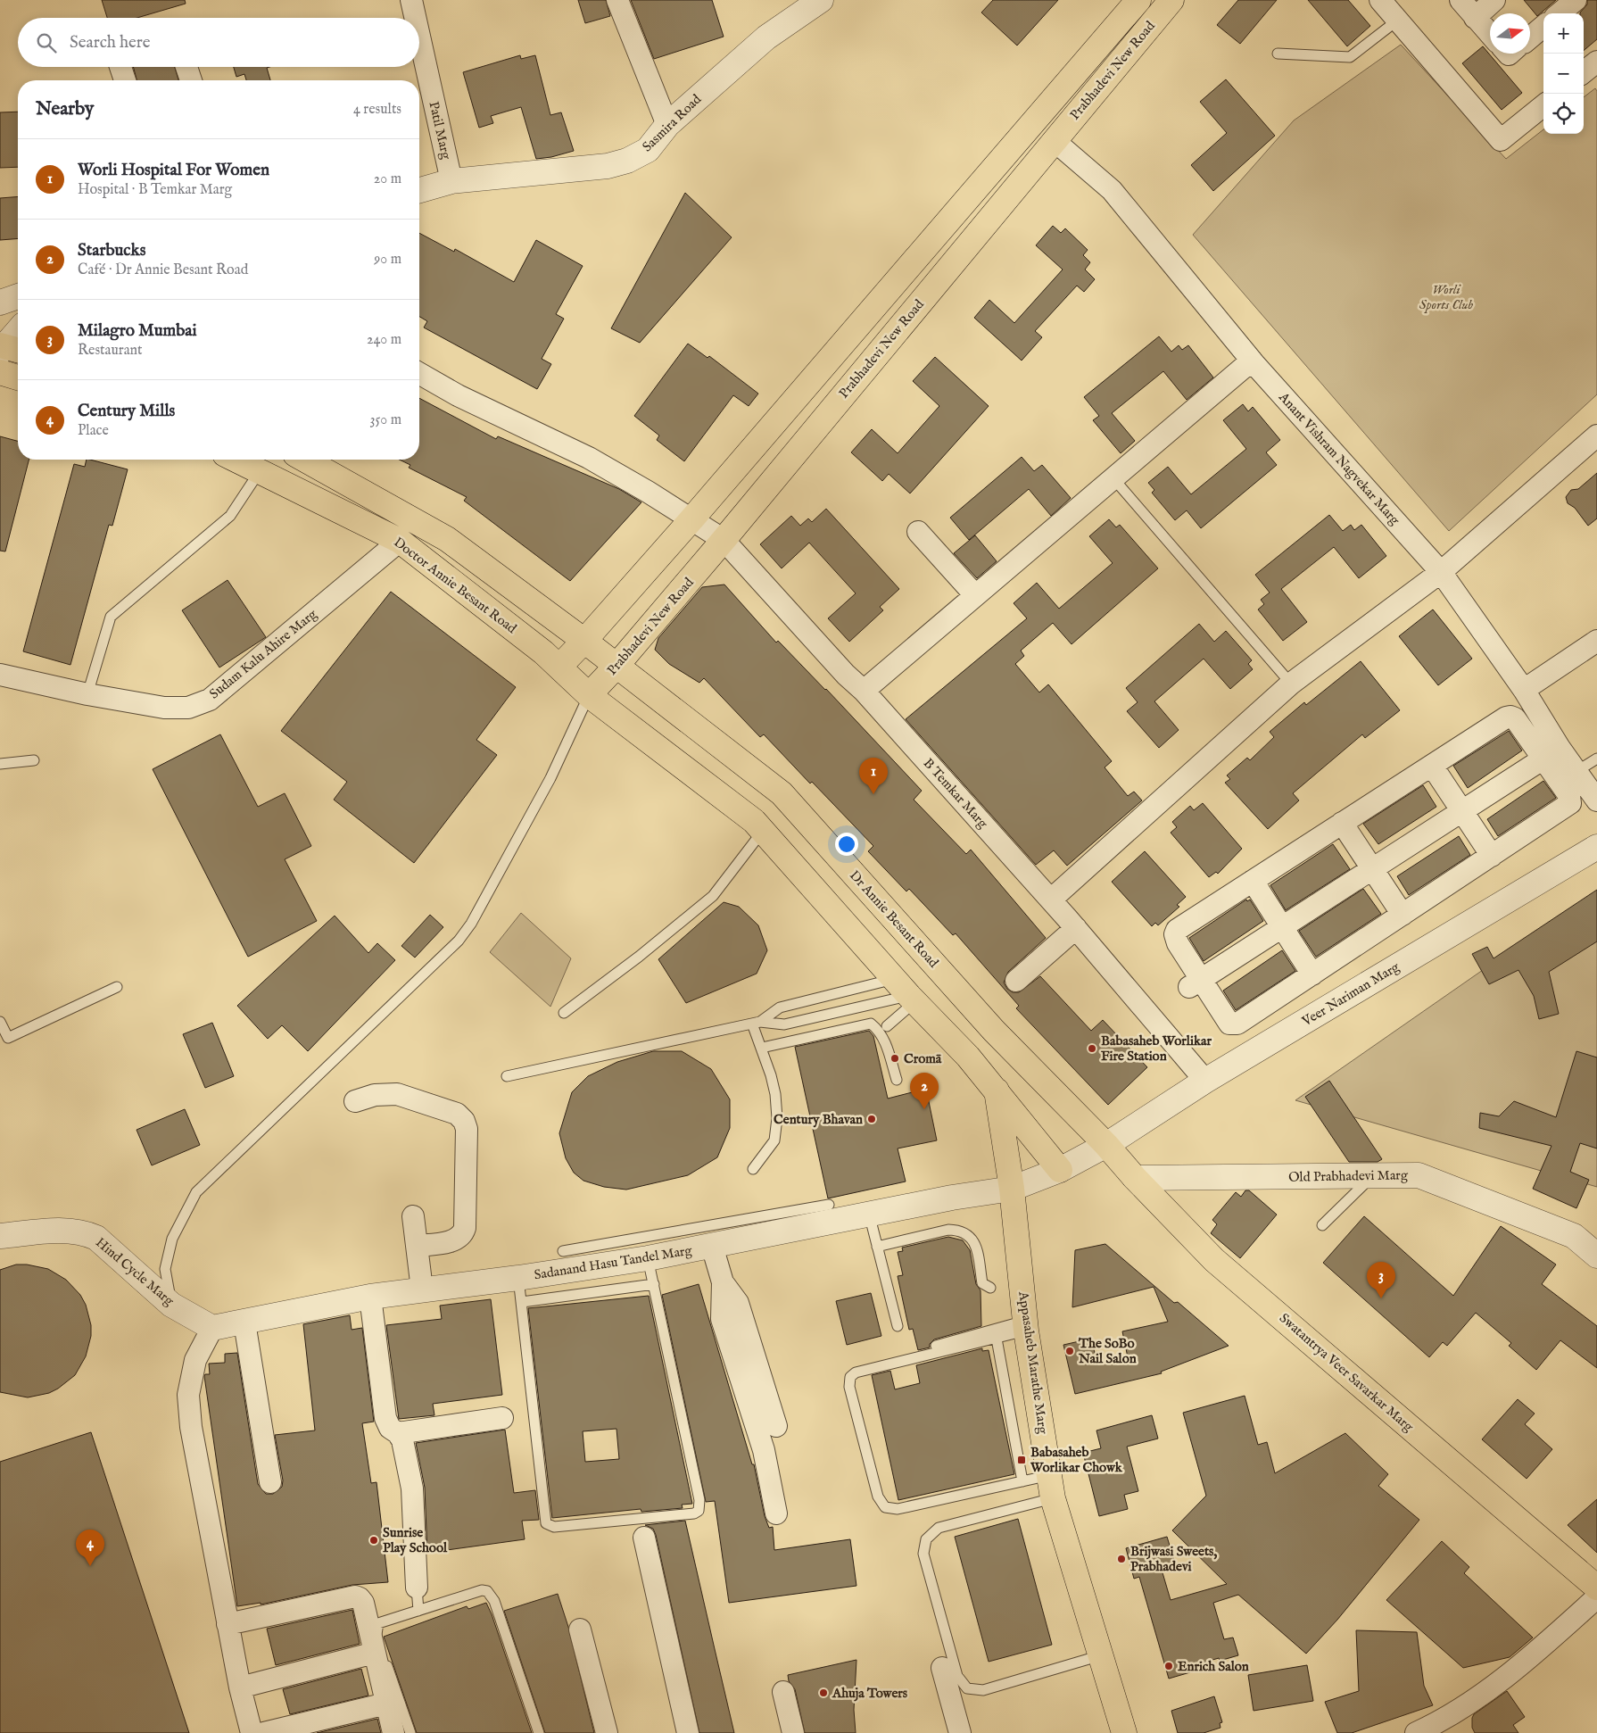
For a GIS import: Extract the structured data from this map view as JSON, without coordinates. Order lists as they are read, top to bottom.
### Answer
{
  "streets": {
    "main road": [
      "Prabhadevi New Road",
      "Doctor Annie Besant Road",
      "Dr Annie Besant Road",
      "Appasaheb Marathe Marg",
      "Swatantrya Veer Savarkar Marg"
    ],
    "street": [
      "Sasmira Road",
      "Patil Marg",
      "Anant Vishram Nagvekar Marg",
      "Sudam Kalu Ahire Marg",
      "B Temkar Marg",
      "Veer Nariman Marg",
      "Old Prabhadevi Marg",
      "Sadanand Hasu Tandel Marg",
      "Hind Cycle Marg"
    ]
  },
  "crossings": [
    ["Prabhadevi New Road", "Anant Vishram Nagvekar Marg"],
    ["Prabhadevi New Road", "Doctor Annie Besant Road"],
    ["Prabhadevi New Road", "B Temkar Marg"],
    ["Prabhadevi New Road", "Dr Annie Besant Road"],
    ["Sasmira Road", "Patil Marg"],
    ["Doctor Annie Besant Road", "Sudam Kalu Ahire Marg"],
    ["Doctor Annie Besant Road", "Dr Annie Besant Road"],
    ["B Temkar Marg", "Veer Nariman Marg"],
    ["Dr Annie Besant Road", "Veer Nariman Marg"],
    ["Dr Annie Besant Road", "Swatantrya Veer Savarkar Marg"],
    ["Veer Nariman Marg", "Sadanand Hasu Tandel Marg"],
    ["Veer Nariman Marg", "Swatantrya Veer Savarkar Marg"],
    ["Old Prabhadevi Marg", "Swatantrya Veer Savarkar Marg"],
    ["Sadanand Hasu Tandel Marg", "Hind Cycle Marg"],
    ["Sadanand Hasu Tandel Marg", "Appasaheb Marathe Marg"]
  ],
  "parks": ["Worli Sports Club"],
  "places": {
    "other": [
      "Babasaheb Worlikar Fire Station",
      "Cromā",
      "Century Bhavan",
      "The SoBo Nail Salon",
      "Sunrise Play School",
      "Brijwasi Sweets, Prabhadevi",
      "Enrich Salon",
      "Ahuja Towers"
    ],
    "transit": ["Babasaheb Worlikar Chowk"]
  },
  "north": "right",
  "page": {
    "map_buttons": ["+", "−"],
    "search": "Search here",
    "heading": ["Nearby", "4 results"],
    "list": [
      {
        "mark": "1",
        "name": "Worli Hospital For Women",
        "note": "Hospital · B Temkar Marg",
        "value": "20 m"
      },
      {
        "mark": "2",
        "name": "Starbucks",
        "note": "Café · Dr Annie Besant Road",
        "value": "90 m"
      },
      {
        "mark": "3",
        "name": "Milagro Mumbai",
        "note": "Restaurant",
        "value": "240 m"
      },
      {
        "mark": "4",
        "name": "Century Mills",
        "note": "Place",
        "value": "350 m"
      }
    ],
    "pins": [
      "1",
      "2",
      "3",
      "4"
    ]
  }
}
